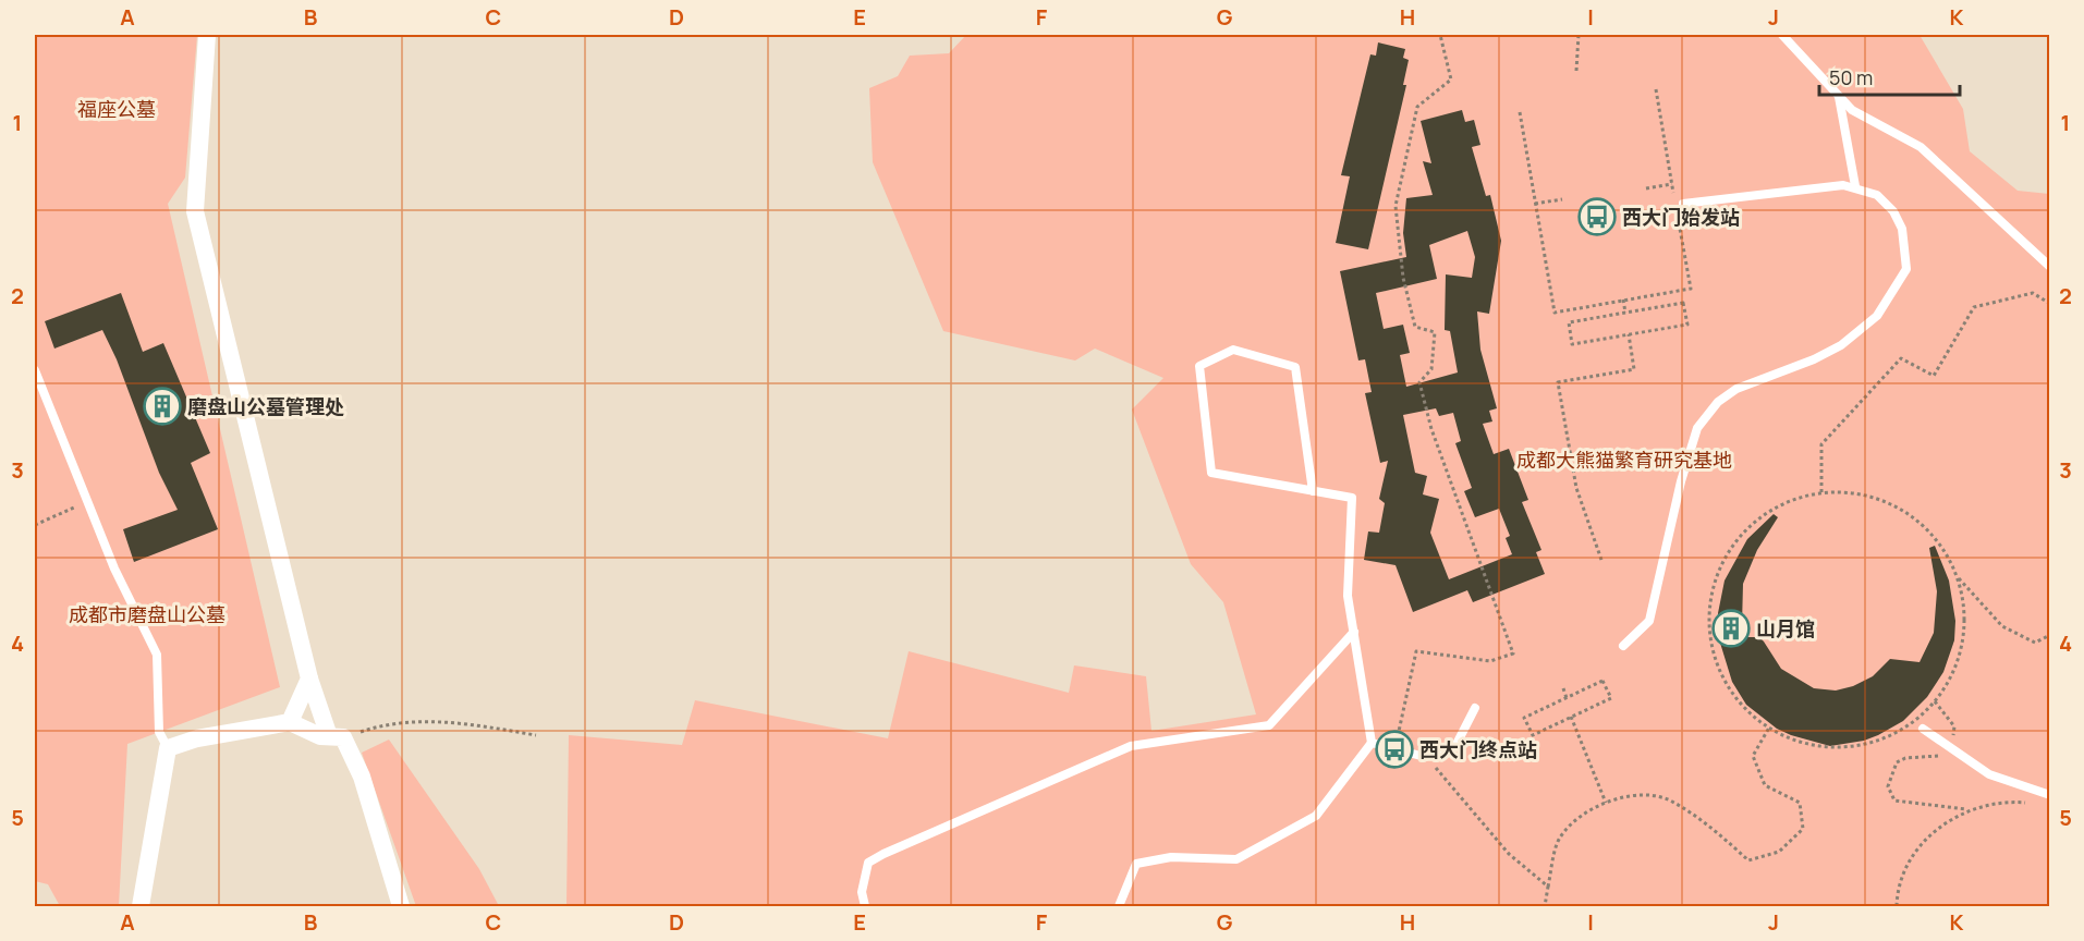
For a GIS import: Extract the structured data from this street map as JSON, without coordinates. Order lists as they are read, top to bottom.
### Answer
{
  "parks": ["福座公墓", "成都大熊猫繁育研究基地", "成都市磨盘山公墓"],
  "places": {
    "bus stop": ["西大门始发站", "西大门终点站"],
    "building": ["磨盘山公墓管理处", "山月馆"]
  },
  "scale_bar": "50 m",
  "grid": {
    "columns": [
      "A",
      "B",
      "C",
      "D",
      "E",
      "F",
      "G",
      "H",
      "I",
      "J",
      "K"
    ],
    "rows": [
      "1",
      "2",
      "3",
      "4",
      "5"
    ]
  }
}
